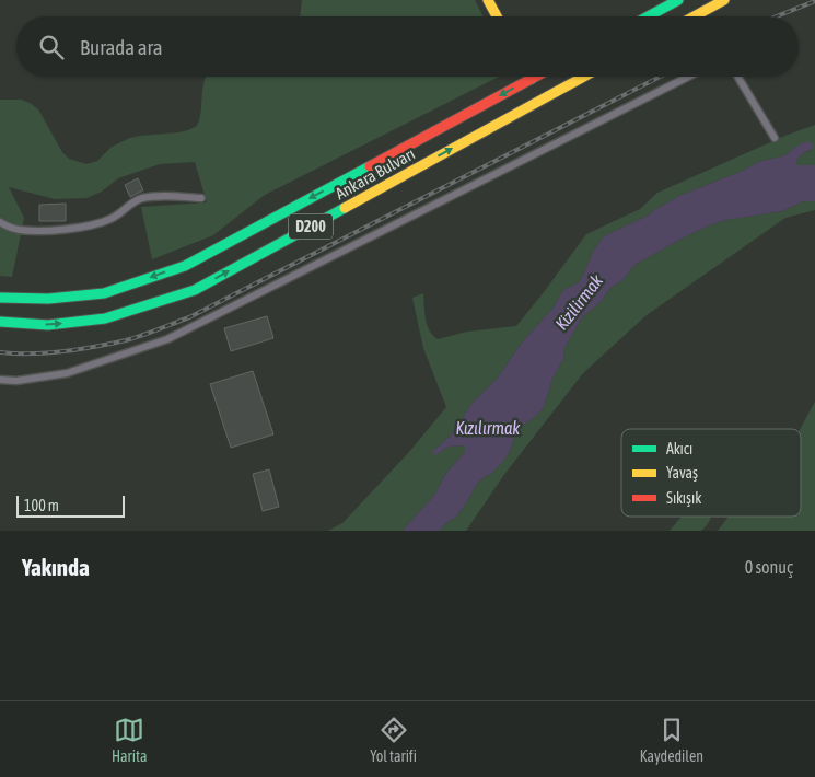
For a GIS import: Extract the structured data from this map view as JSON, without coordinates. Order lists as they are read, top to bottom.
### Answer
{
  "streets": {
    "main road": ["Ankara Bulvarı", "D200"]
  },
  "water": ["Kizilirmak", "Kızılırmak"],
  "legend": ["Akıcı", "Yavaş", "Sıkışık"],
  "scale_bar": "100 m",
  "page": {
    "search": "Burada ara",
    "scale": "100 m",
    "heading": ["Yakında", "0 sonuç"],
    "nav": ["Harita", "Yol tarifi", "Kaydedilen"]
  }
}
